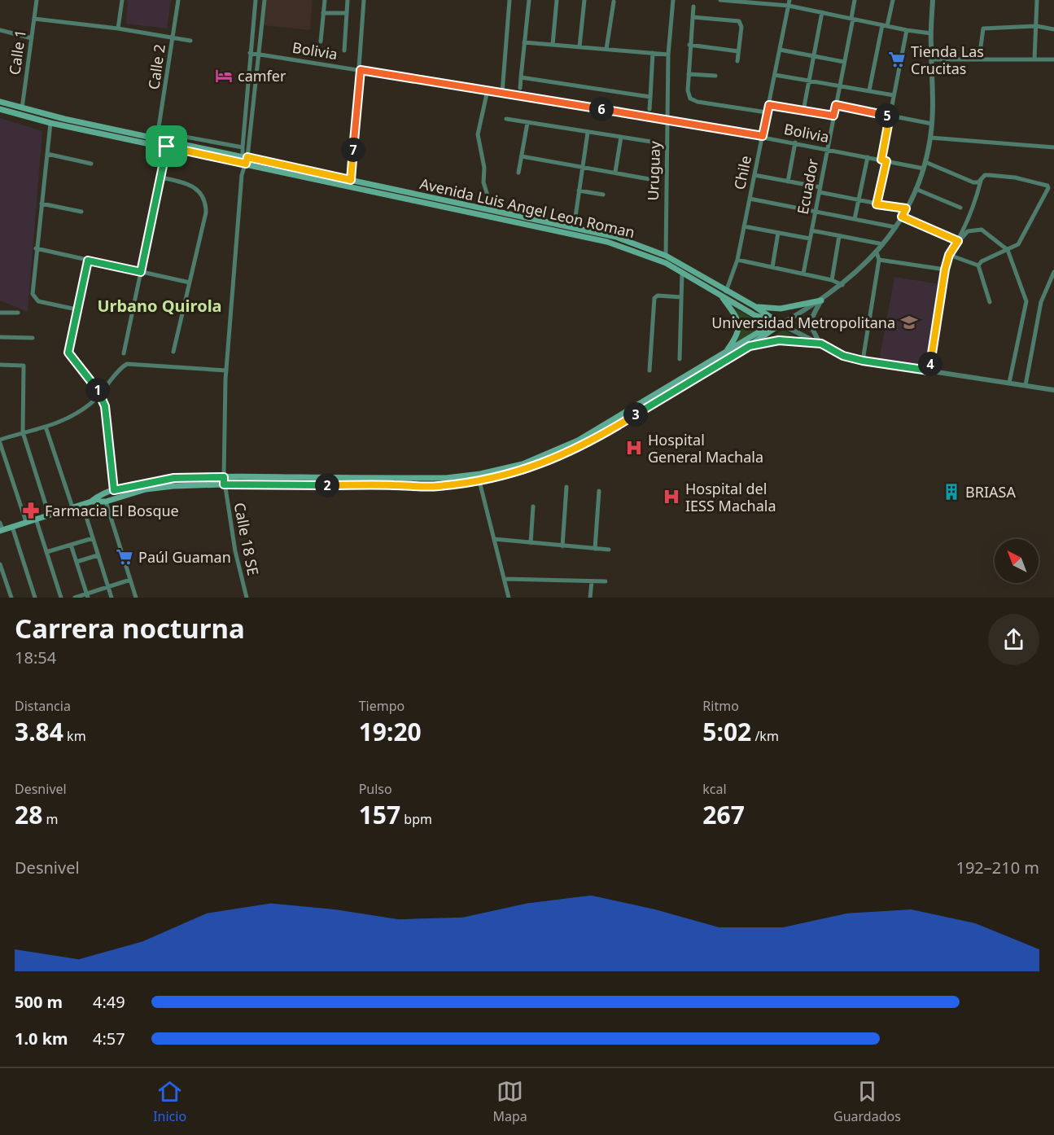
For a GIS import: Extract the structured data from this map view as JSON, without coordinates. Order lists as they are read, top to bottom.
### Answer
{
  "streets": {
    "main road": ["Avenida Luis Angel Leon Roman"],
    "street": [
      "Bolivia",
      "Calle 1",
      "Calle 2",
      "Uruguay",
      "Chile",
      "Ecuador",
      "Calle 18 SE"
    ]
  },
  "crossings": [
    ["Bolivia", "Uruguay"],
    ["Bolivia", "Chile"],
    ["Bolivia", "Ecuador"],
    ["Calle 1", "Avenida Luis Angel Leon Roman"],
    ["Calle 2", "Avenida Luis Angel Leon Roman"],
    ["Uruguay", "Avenida Luis Angel Leon Roman"],
    ["Chile", "Avenida Luis Angel Leon Roman"],
    ["Avenida Luis Angel Leon Roman", "Calle 18 SE"]
  ],
  "districts": ["Urbano Quirola"],
  "places": {
    "supermarket": ["Tienda Las Crucitas", "Paúl Guaman"],
    "hotel": ["camfer"],
    "school or university": ["Universidad Metropolitana"],
    "hospital": ["Hospital General Machala", "Hospital del IESS Machala"],
    "building": ["BRIASA"],
    "pharmacy": ["Farmacia El Bosque"]
  },
  "north": "top left",
  "page": {
    "pins": [
      "6",
      "5",
      "7",
      "4",
      "1",
      "3",
      "2"
    ],
    "heading": ["Carrera nocturna", "18:54"],
    "stats": [
      ["Distancia", "3.84 km"],
      ["Tiempo", "19:20"],
      ["Ritmo", "5:02 /km"],
      ["Desnivel", "28 m"],
      ["Pulso", "157 bpm"],
      ["kcal", "267"]
    ],
    "chart": ["Desnivel", "192–210 m"],
    "list": [
      {
        "name": "500 m",
        "note": "4:49"
      },
      {
        "name": "1.0 km",
        "note": "4:57"
      }
    ],
    "tabs": ["Inicio", "Mapa", "Guardados"]
  }
}
